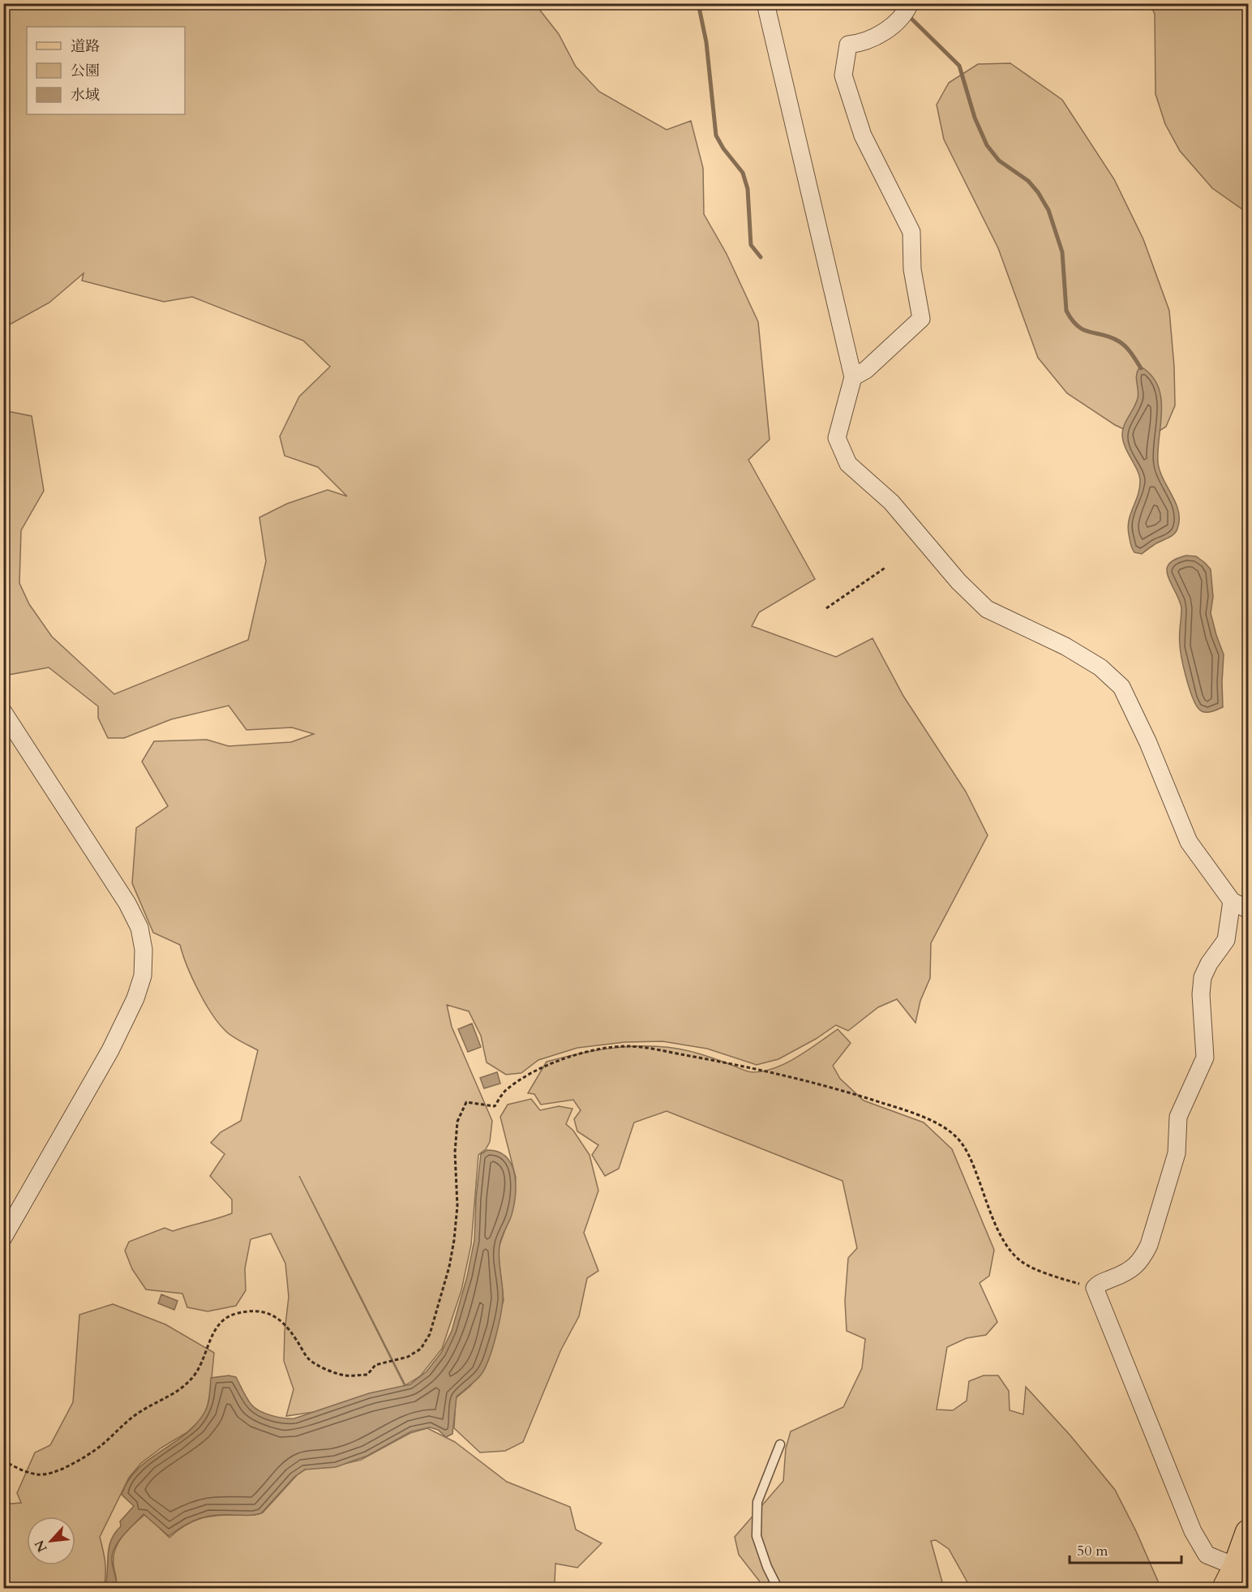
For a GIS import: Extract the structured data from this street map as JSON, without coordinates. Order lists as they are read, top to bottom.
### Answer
{
  "legend": ["道路", "公園", "水域"],
  "scale_bar": "50 m",
  "north": "bottom left"
}
